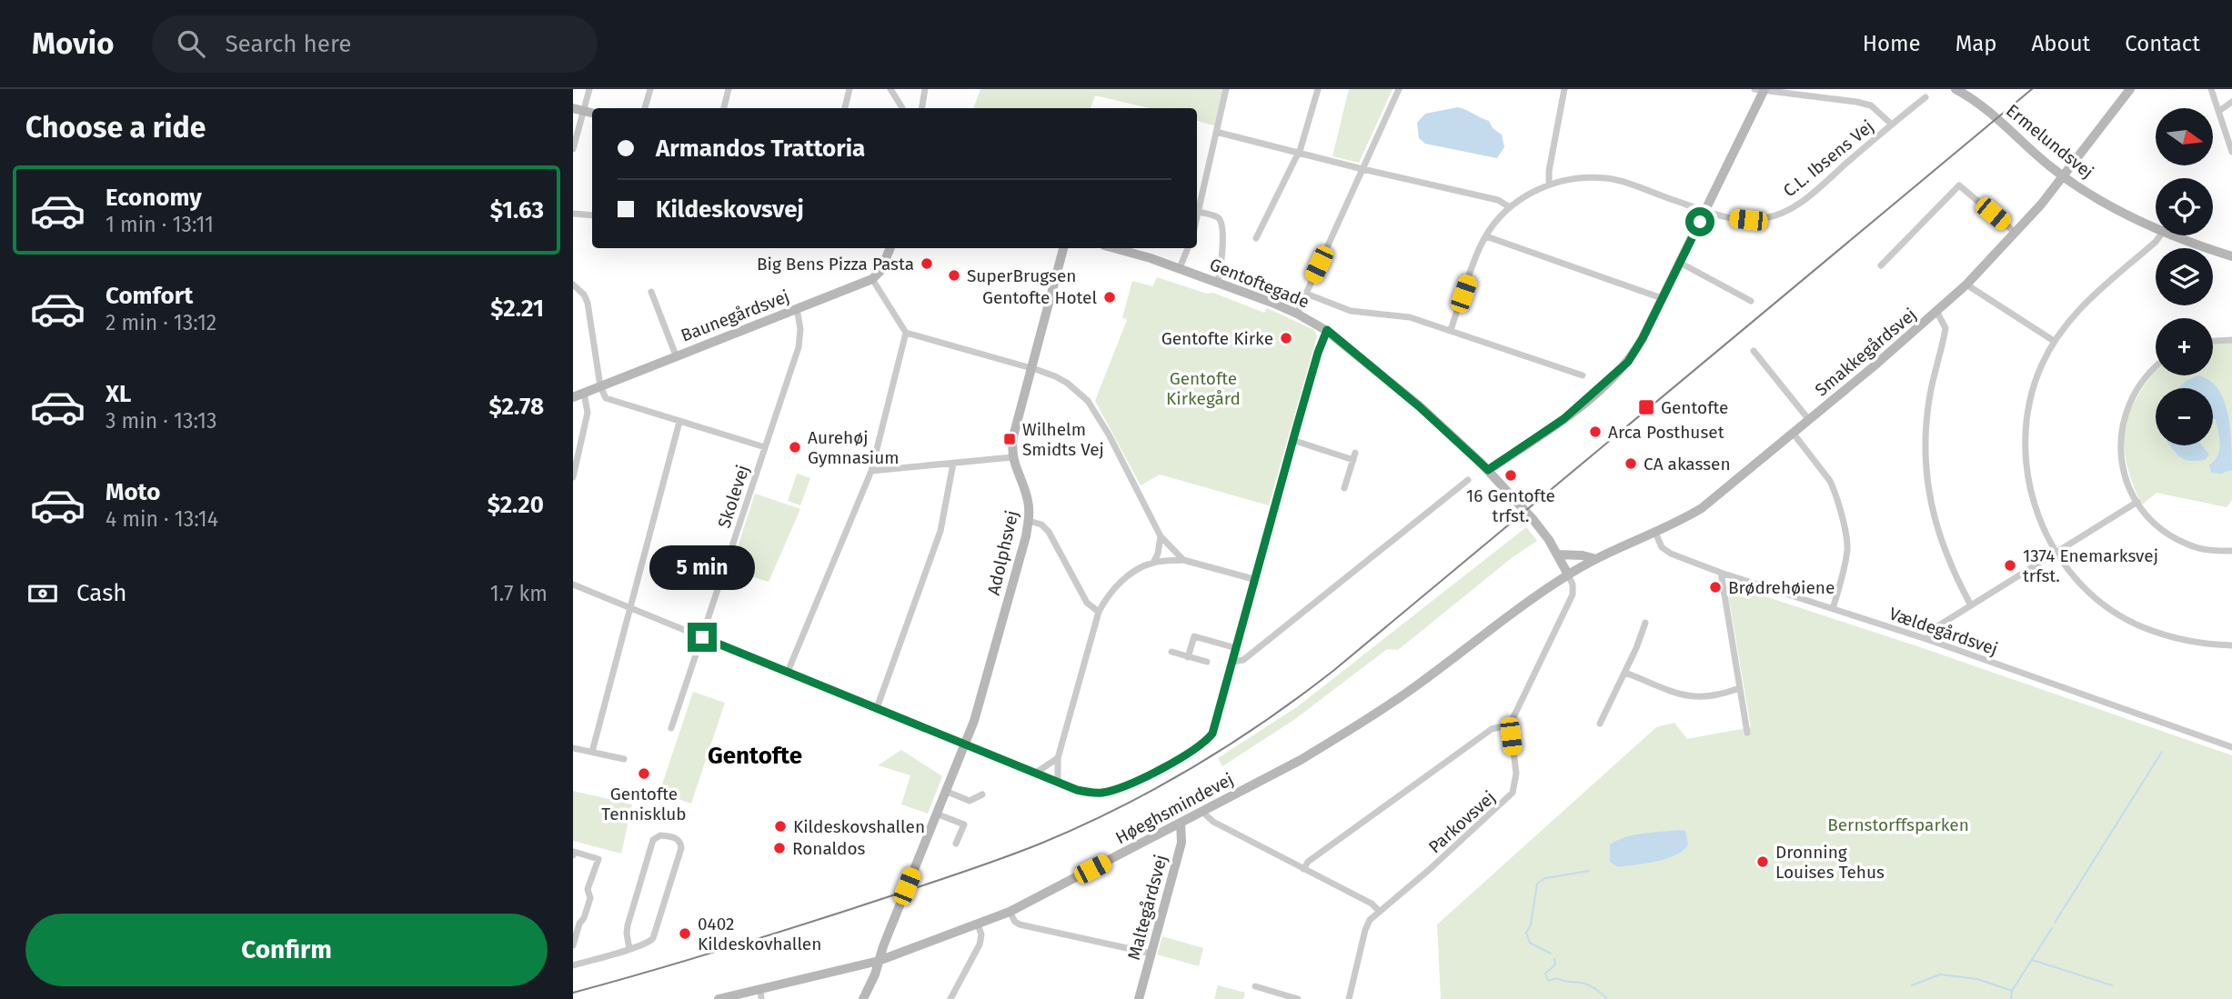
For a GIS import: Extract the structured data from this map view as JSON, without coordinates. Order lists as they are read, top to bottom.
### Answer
{
  "streets": {
    "street": [
      "Ermelundsvej",
      "C.L. Ibsens Vej",
      "Gentoftegade",
      "Baunegårdsvej",
      "Smakkegårdsvej",
      "Skolevej",
      "Adolphsvej",
      "Vældegårdsvej",
      "Høeghsmindevej",
      "Parkovsvej",
      "Maltegårdsvej"
    ]
  },
  "crossings": [
    ["Gentoftegade", "Smakkegårdsvej"],
    ["Gentoftegade", "Høeghsmindevej"],
    ["Gentoftegade", "Parkovsvej"],
    ["Baunegårdsvej", "Skolevej"],
    ["Smakkegårdsvej", "Vældegårdsvej"],
    ["Smakkegårdsvej", "Høeghsmindevej"],
    ["Smakkegårdsvej", "Parkovsvej"],
    ["Adolphsvej", "Høeghsmindevej"],
    ["Høeghsmindevej", "Parkovsvej"],
    ["Høeghsmindevej", "Maltegårdsvej"]
  ],
  "districts": ["Gentofte"],
  "parks": ["Gentofte Kirkegård", "Bernstorffsparken"],
  "places": {
    "other": [
      "Big Bens Pizza Pasta",
      "SuperBrugsen",
      "Gentofte Hotel",
      "Gentofte Kirke",
      "Arca Posthuset",
      "Aurehøj Gymnasium",
      "CA akassen",
      "16 Gentofte trfst.",
      "1374 Enemarksvej trfst.",
      "Brødrehøiene",
      "Gentofte Tennisklub",
      "Kildeskovshallen",
      "Ronaldos",
      "Dronning Louises Tehus",
      "0402 Kildeskovhallen"
    ],
    "transit": ["Gentofte", "Wilhelm Smidts Vej"]
  },
  "north": "right",
  "page": {
    "header": "Movio",
    "search": "Search here",
    "nav": [
      "Home",
      "Map",
      "About",
      "Contact"
    ],
    "heading": "Choose a ride",
    "map_buttons": ["+", "−"],
    "banner": ["Armandos Trattoria", "Kildeskovsvej"],
    "list": [
      {
        "name": "Economy",
        "note": "1 min · 13:11",
        "value": "$1.63"
      },
      {
        "name": "Comfort",
        "note": "2 min · 13:12",
        "value": "$2.21"
      },
      {
        "name": "XL",
        "note": "3 min · 13:13",
        "value": "$2.78"
      },
      {
        "name": "Moto",
        "note": "4 min · 13:14",
        "value": "$2.20"
      }
    ],
    "bubble": "5 min",
    "pay": ["Cash", "1.7 km"],
    "buttons": "Confirm"
  }
}
